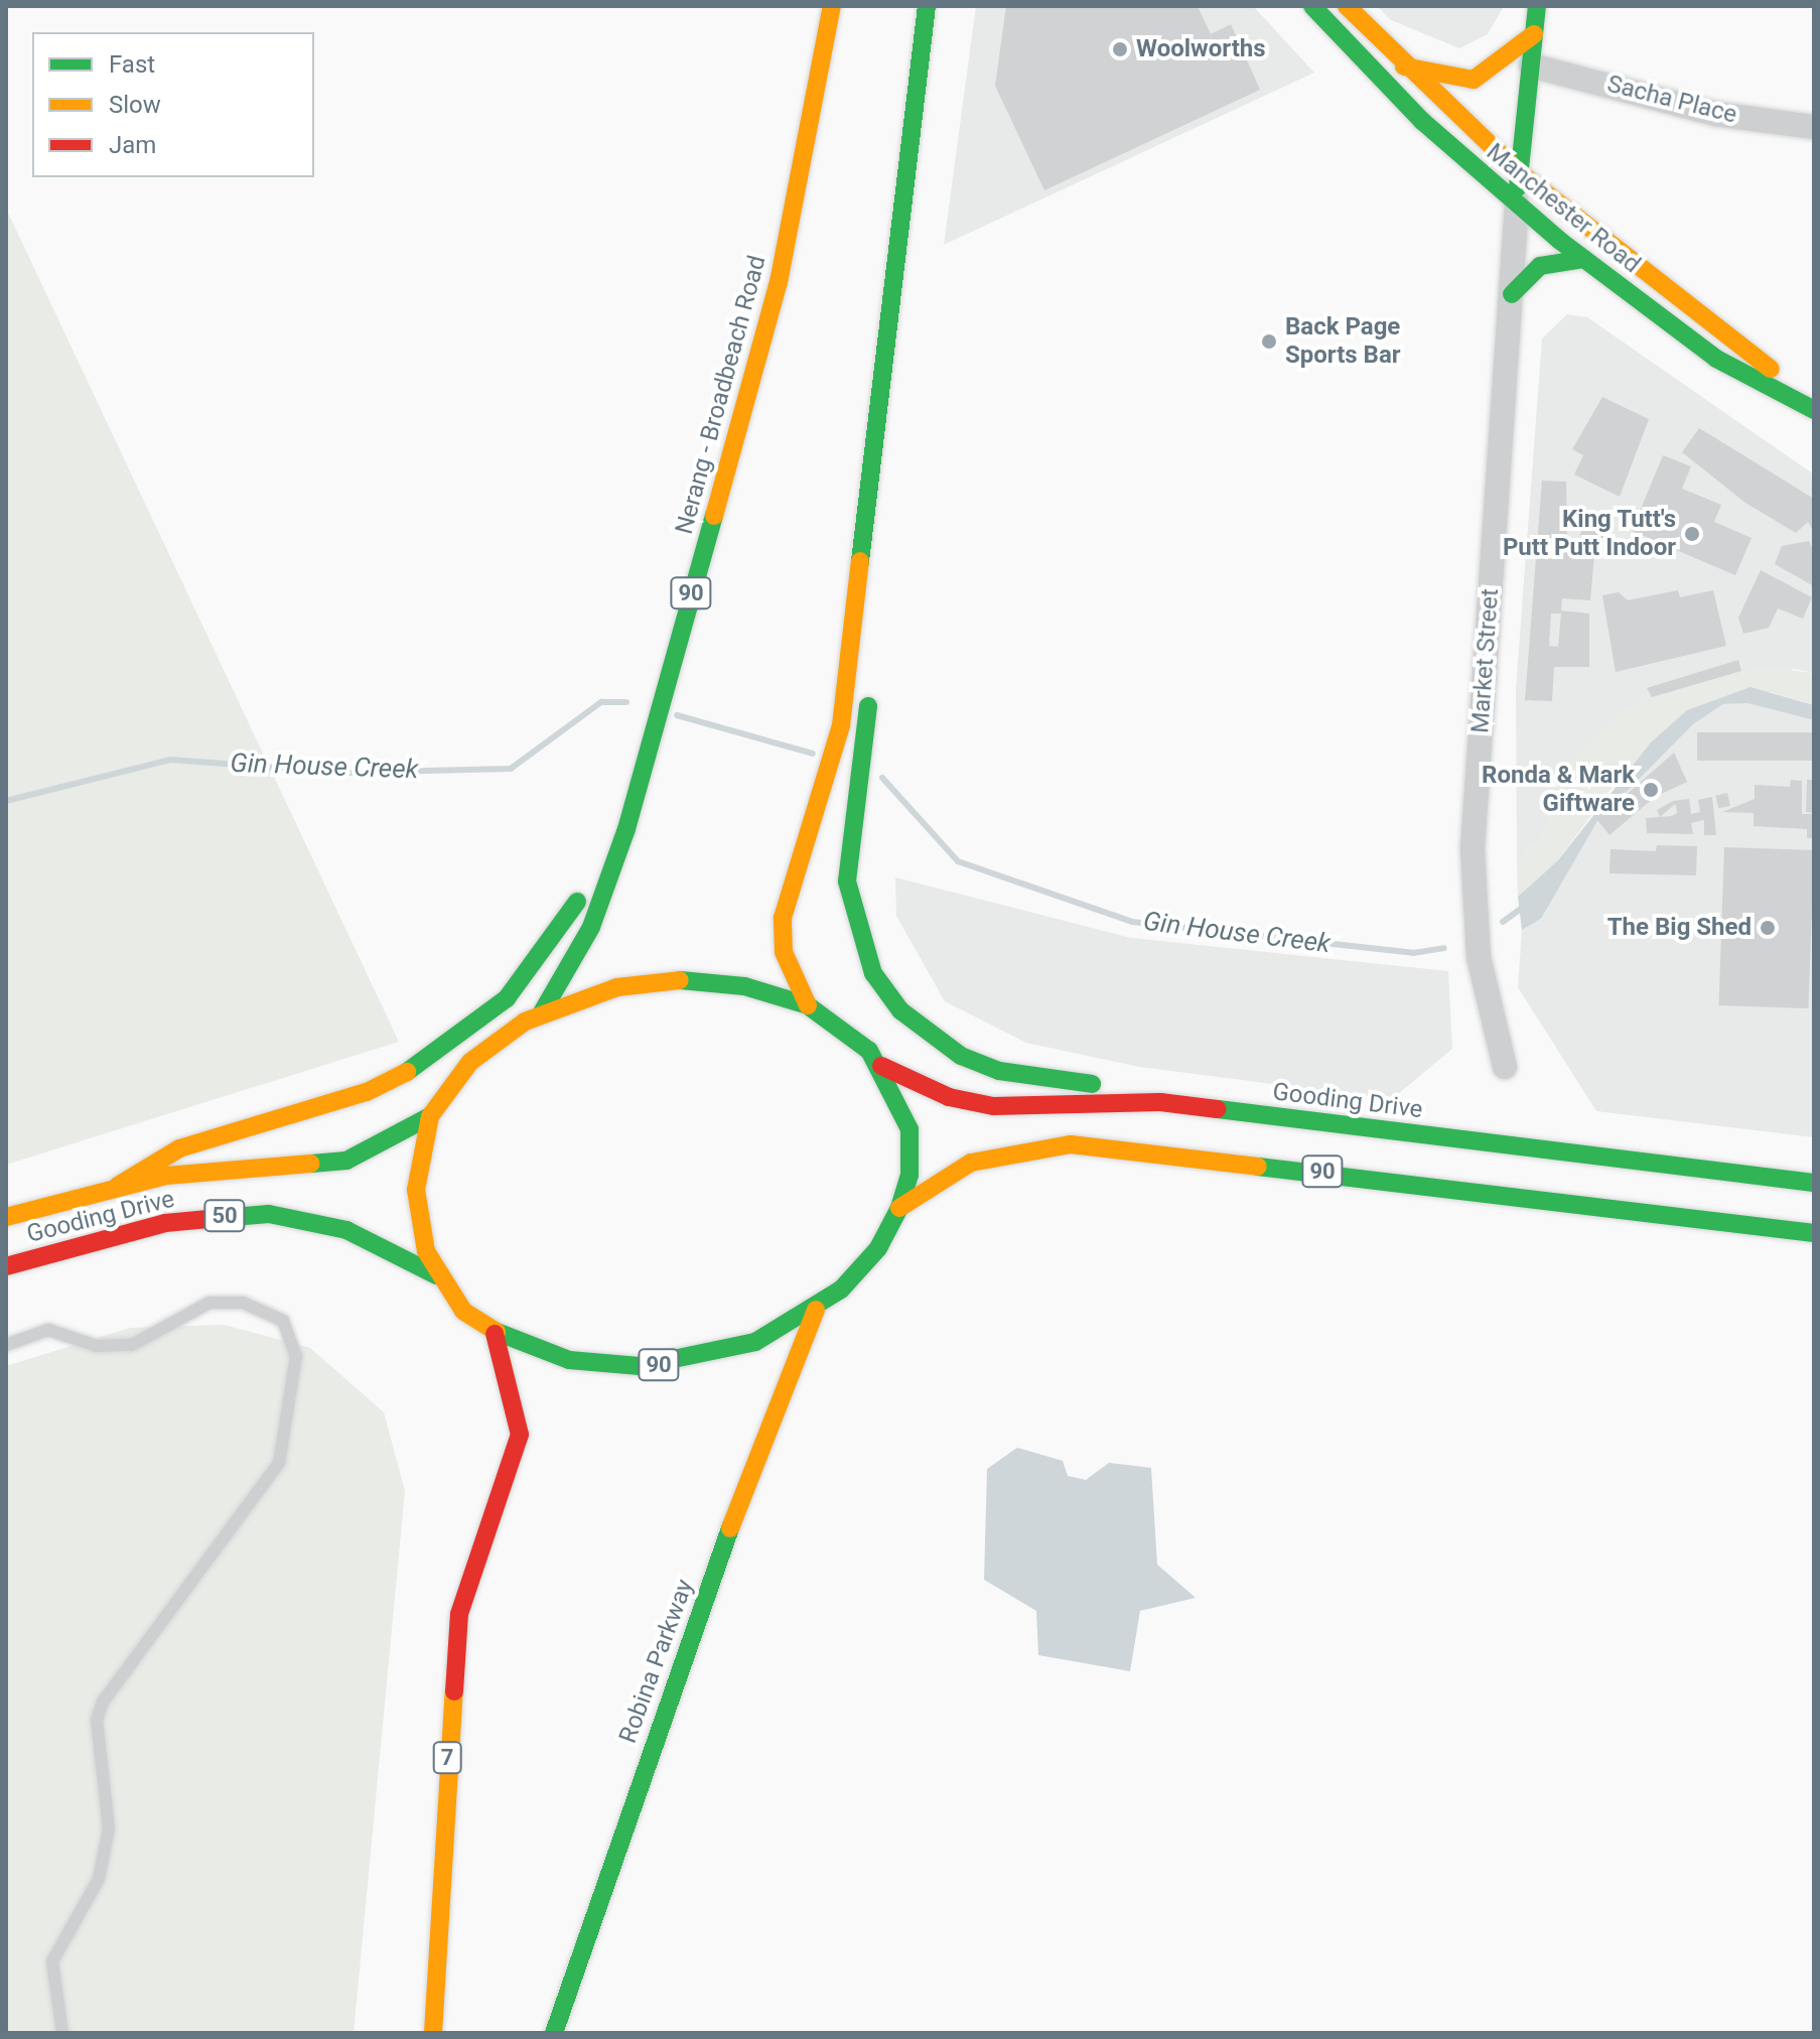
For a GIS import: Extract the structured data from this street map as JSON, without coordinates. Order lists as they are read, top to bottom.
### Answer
{
  "streets": {
    "main road": [
      "Manchester Road",
      "Nerang - Broadbeach Road",
      "90",
      "Gooding Drive",
      "50",
      "Robina Parkway",
      "7"
    ],
    "street": ["Sacha Place", "Market Street"]
  },
  "crossings": [
    ["Manchester Road", "Market Street"],
    ["Nerang - Broadbeach Road", "90"],
    ["90", "Gooding Drive"],
    ["90", "Robina Parkway"],
    ["90", "7"]
  ],
  "water": ["Gin House Creek"],
  "places": [
    "Woolworths",
    "Back Page Sports Bar",
    "King Tutt's Putt Putt Indoor",
    "Ronda & Mark Giftware",
    "The Big Shed"
  ],
  "legend": ["Fast", "Slow", "Jam"]
}
